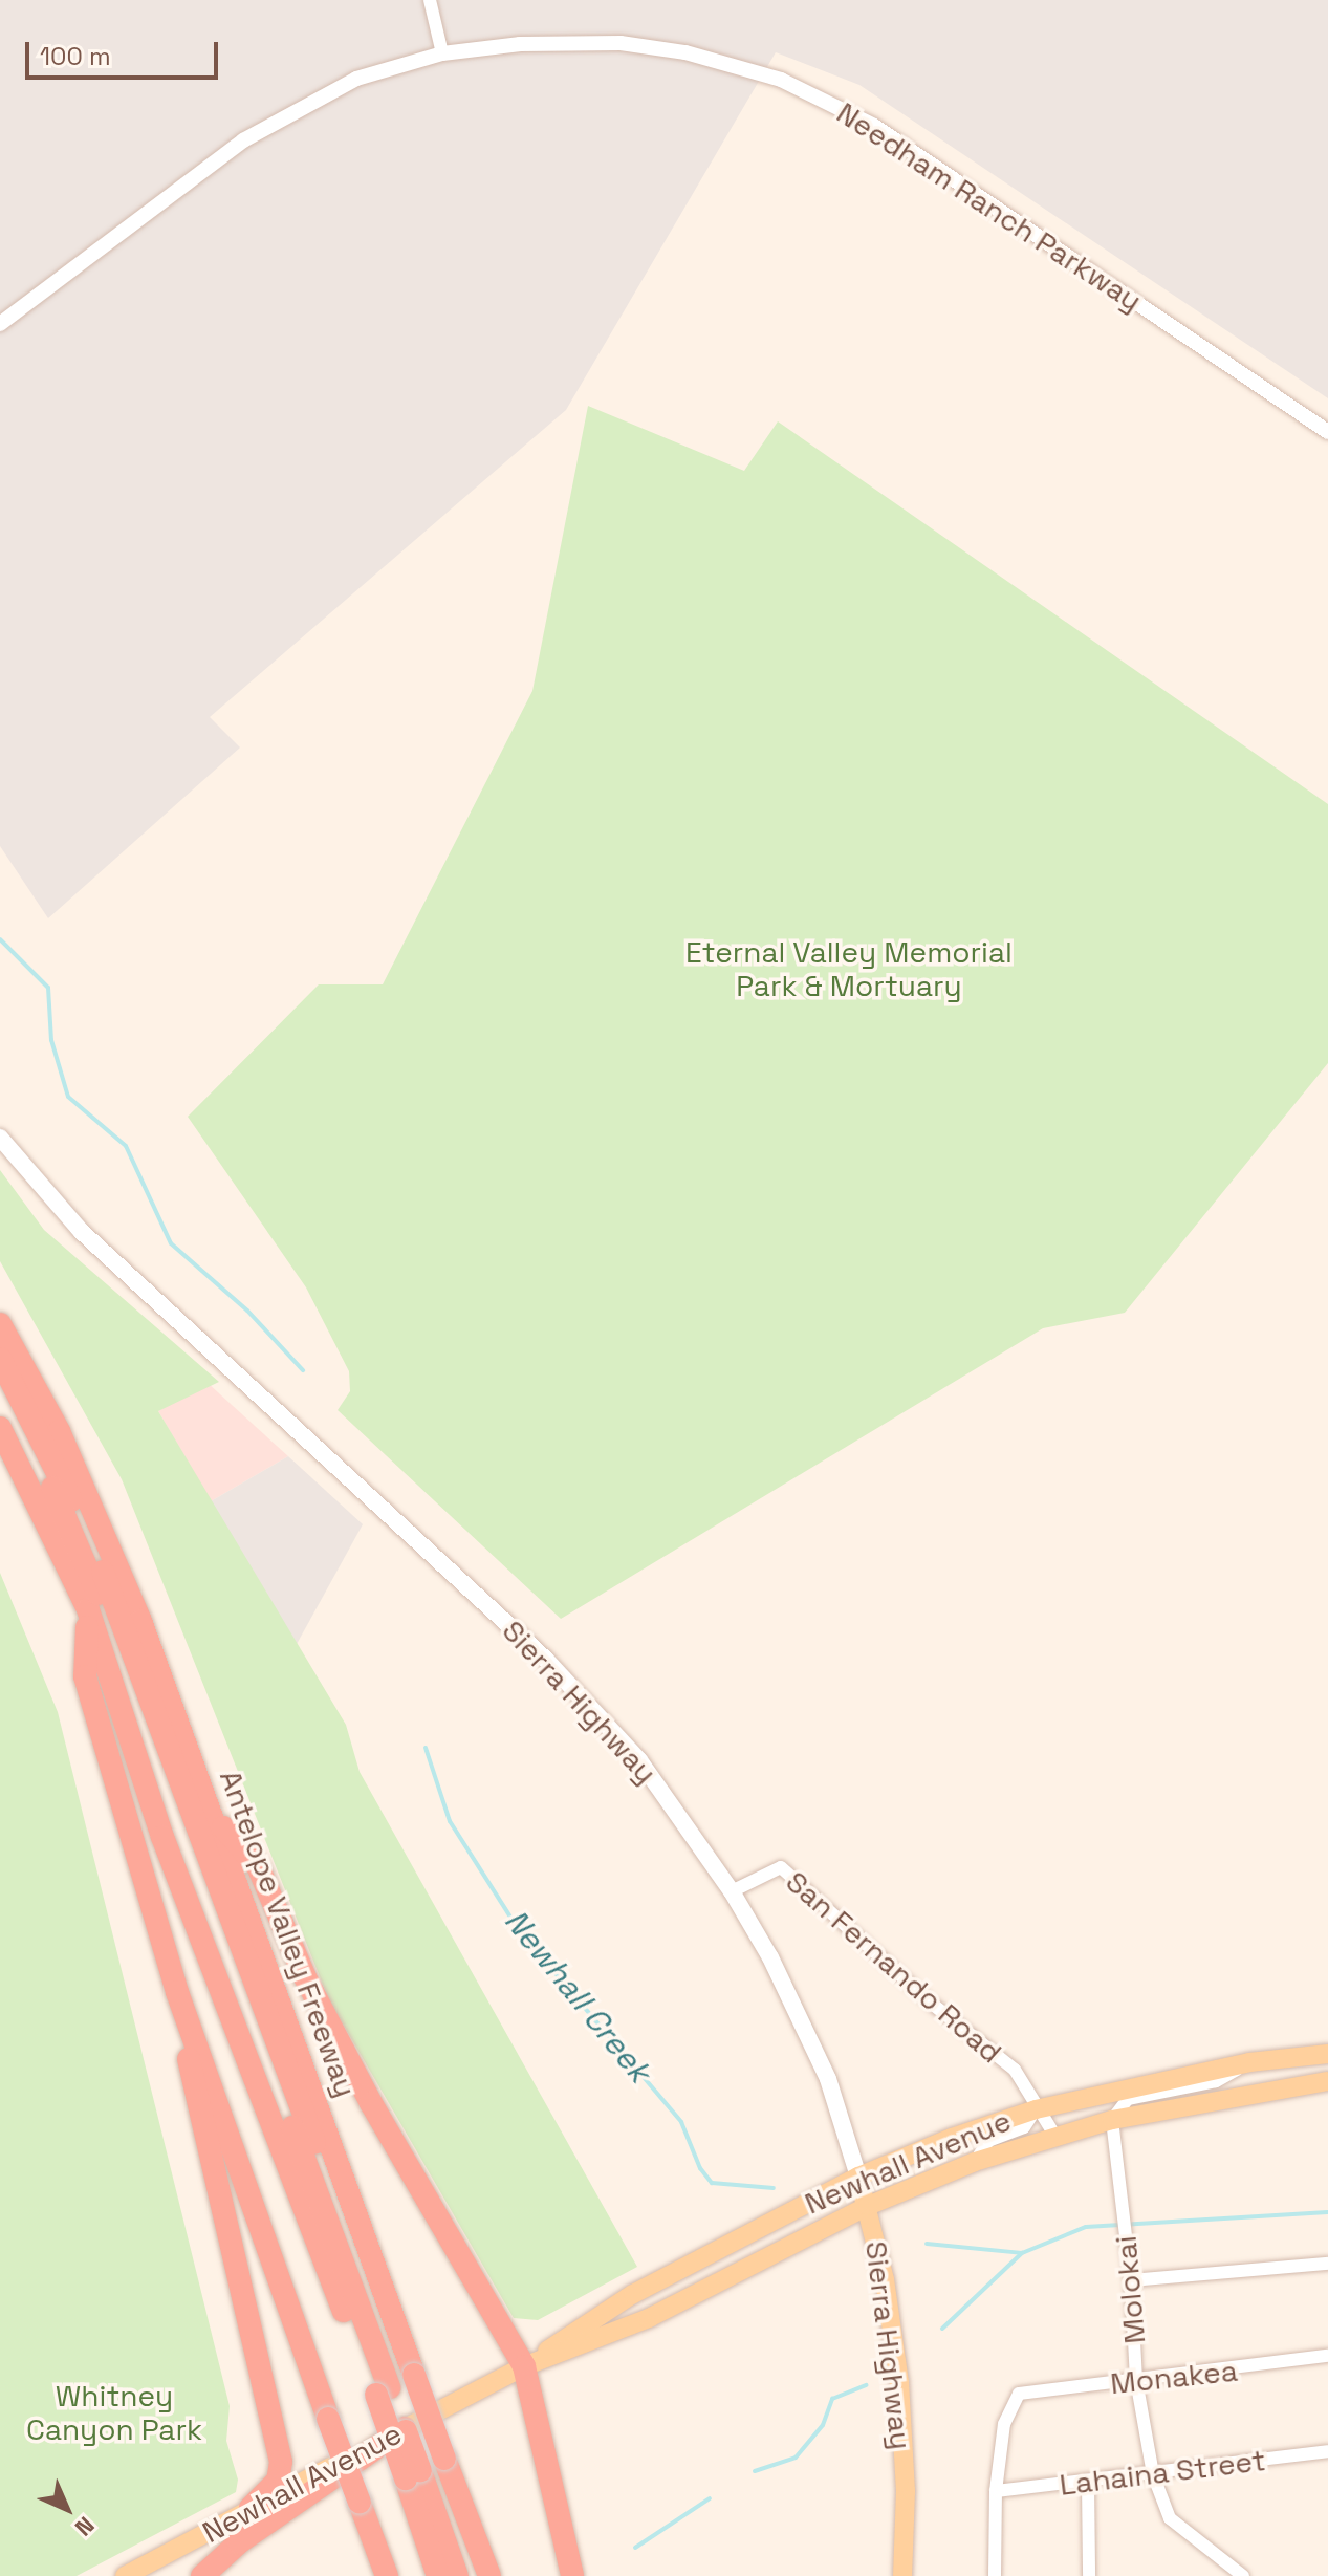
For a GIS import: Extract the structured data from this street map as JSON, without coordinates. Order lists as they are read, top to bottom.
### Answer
{
  "streets": {
    "highway": ["Antelope Valley Freeway"],
    "main road": ["Sierra Highway", "Newhall Avenue"],
    "street": [
      "Needham Ranch Parkway",
      "San Fernando Road",
      "Molokai",
      "Monakea",
      "Lahaina Street"
    ]
  },
  "crossings": [
    ["Sierra Highway", "San Fernando Road"],
    ["Sierra Highway", "Newhall Avenue"],
    ["San Fernando Road", "Newhall Avenue"],
    ["Newhall Avenue", "Molokai"],
    ["Molokai", "Monakea"],
    ["Molokai", "Lahaina Street"],
    ["Monakea", "Lahaina Street"]
  ],
  "water": ["Newhall Creek"],
  "parks": ["Eternal Valley Memorial Park & Mortuary", "Whitney Canyon Park"],
  "scale_bar": "100 m",
  "north": "bottom right"
}
